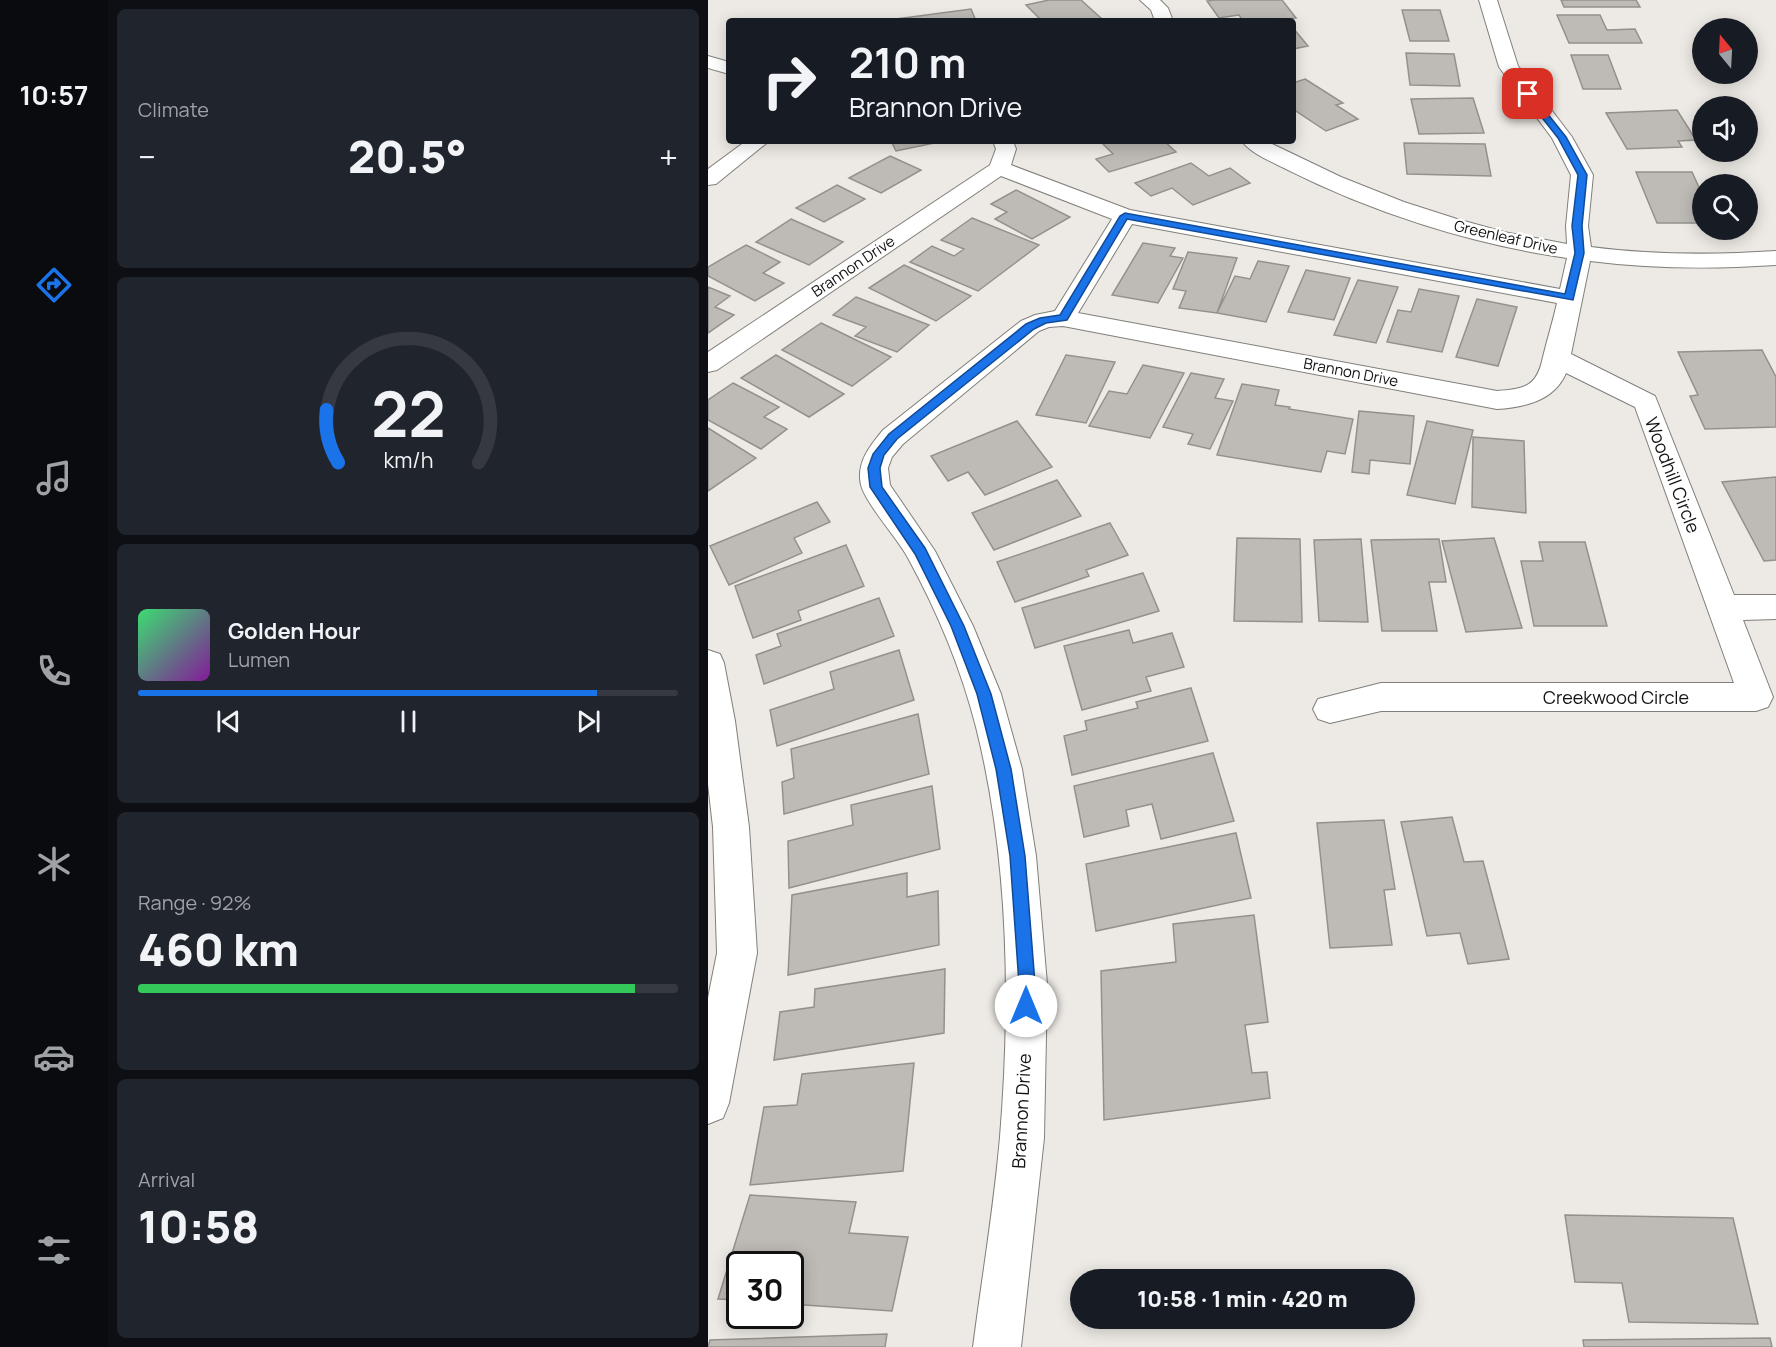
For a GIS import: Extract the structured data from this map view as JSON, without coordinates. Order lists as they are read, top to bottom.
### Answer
{
  "streets": {
    "street": [
      "Greenleaf Drive",
      "Brannon Drive",
      "Woodhill Circle",
      "Creekwood Circle"
    ]
  },
  "crossings": [
    ["Greenleaf Drive", "Brannon Drive"],
    ["Brannon Drive", "Woodhill Circle"],
    ["Woodhill Circle", "Creekwood Circle"]
  ],
  "north": "top",
  "page": {
    "tabs": "10:57",
    "tile": [
      "Climate",
      ["Range · 92%", "460 km"],
      ["Arrival", "10:58"]
    ],
    "turn": ["210 m", "Brannon Drive"],
    "heat": ["−", "20.5°", "+"],
    "song": ["Golden Hour", "Lumen"],
    "limit": "30",
    "trip": "10:58 · 1 min · 420 m",
    "gauge": ["22", "km/h"]
  }
}
